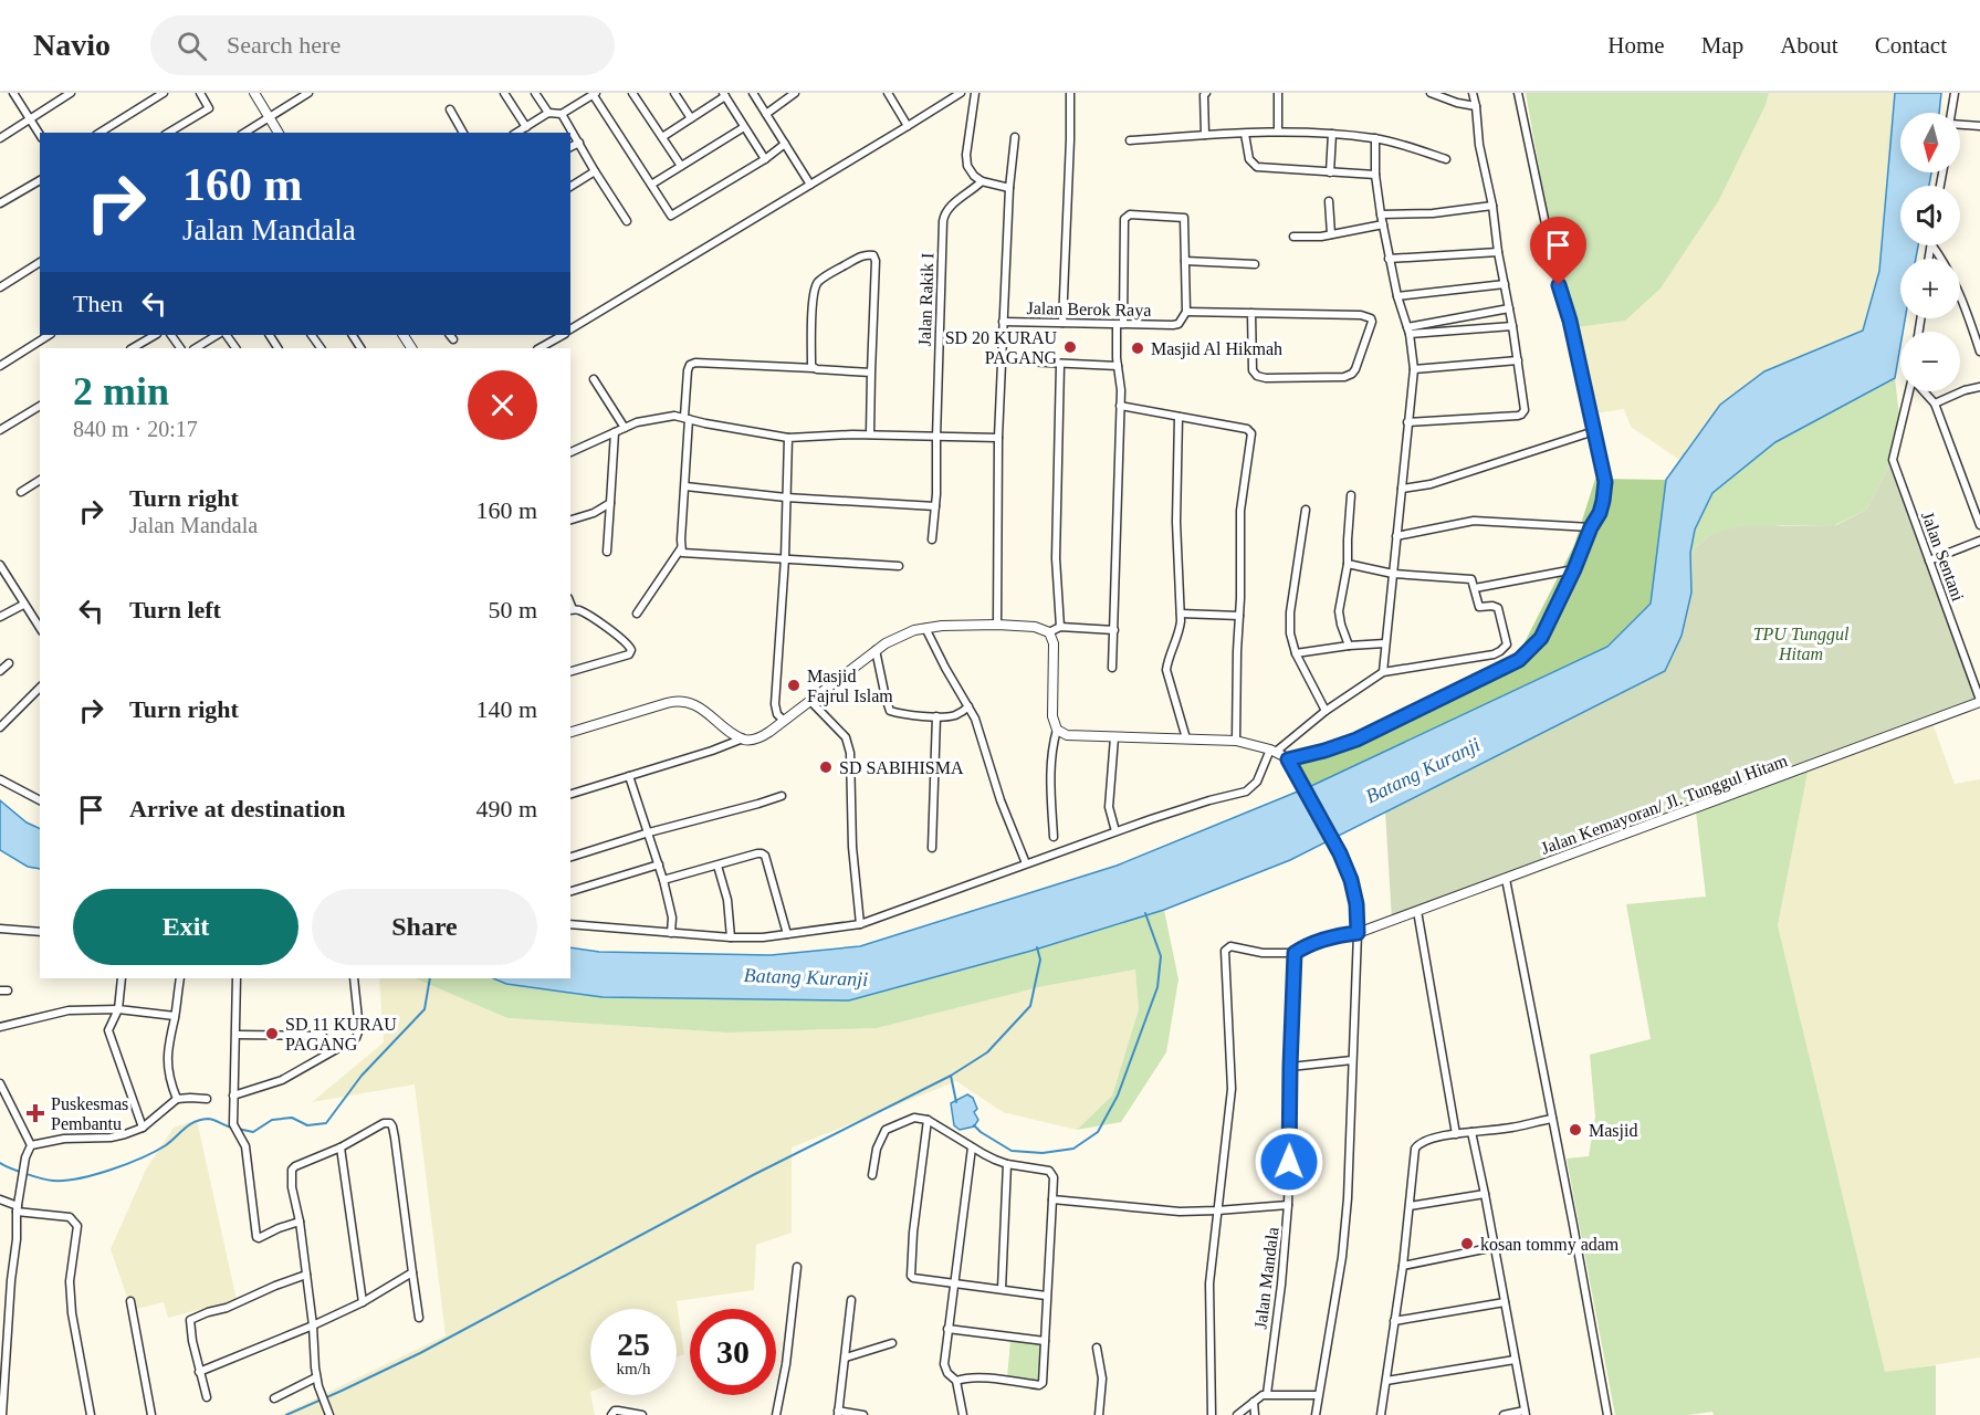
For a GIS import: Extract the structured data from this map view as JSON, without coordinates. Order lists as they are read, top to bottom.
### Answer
{
  "streets": {
    "street": [
      "Jalan Rakik I",
      "Jalan Berok Raya",
      "Jalan Sentani",
      "Jalan Kemayoran/ Jl. Tunggul Hitam",
      "Jalan Mandala"
    ]
  },
  "crossings": [
    ["Jalan Sentani", "Jalan Kemayoran/ Jl. Tunggul Hitam"]
  ],
  "water": ["Batang Kuranji"],
  "parks": ["TPU Tunggul Hitam"],
  "places": {
    "other": [
      "SD 20 KURAU PAGANG",
      "Masjid Al Hikmah",
      "Masjid Fajrul Islam",
      "SD SABIHISMA",
      "SD 11 KURAU PAGANG",
      "Masjid",
      "kosan tommy adam"
    ],
    "health": ["Puskesmas Pembantu"]
  },
  "north": "bottom",
  "page": {
    "header": "Navio",
    "search": "Search here",
    "nav": [
      "Home",
      "Map",
      "About",
      "Contact"
    ],
    "map_buttons": ["+", "−"],
    "turn": ["160 m", "Jalan Mandala"],
    "then": "Then",
    "heading": ["2 min", "840 m · 20:17"],
    "list": [
      {
        "name": "Turn right",
        "note": "Jalan Mandala",
        "value": "160 m"
      },
      {
        "name": "Turn left",
        "value": "50 m"
      },
      {
        "name": "Turn right",
        "value": "140 m"
      },
      {
        "name": "Arrive at destination",
        "value": "490 m"
      }
    ],
    "buttons": ["Exit", "Share"],
    "speed": "25 km/h",
    "limit": "30"
  }
}
